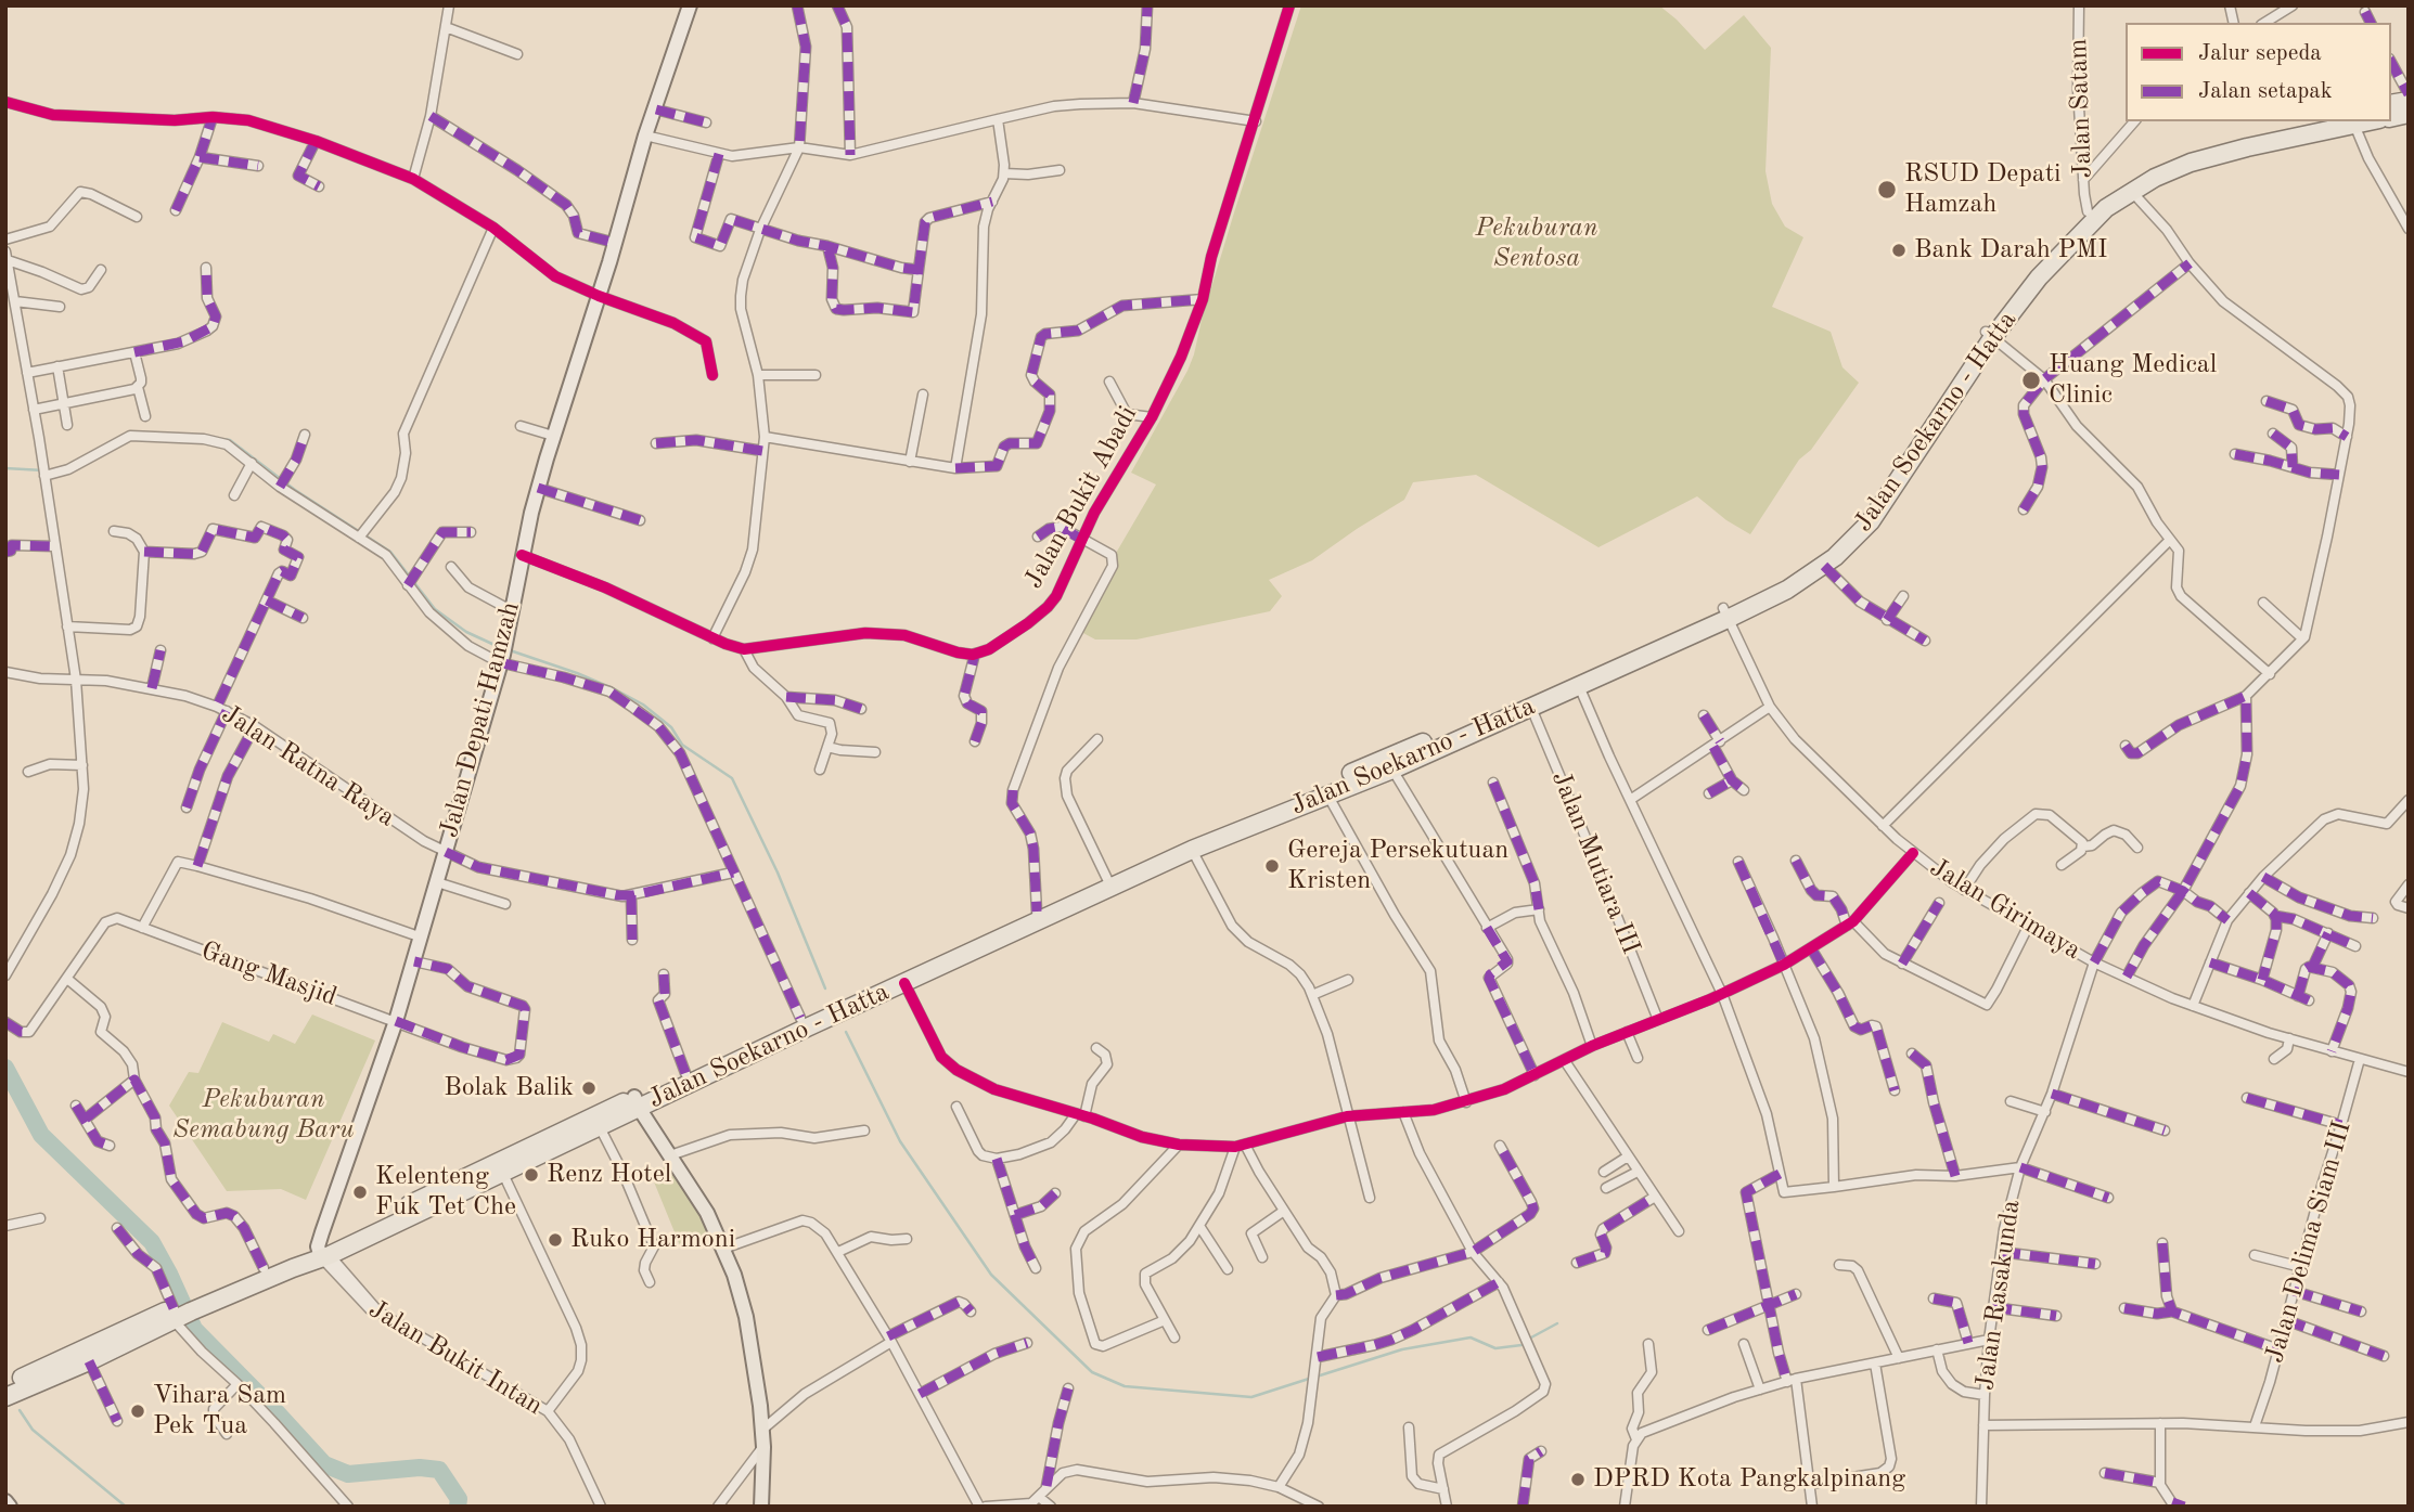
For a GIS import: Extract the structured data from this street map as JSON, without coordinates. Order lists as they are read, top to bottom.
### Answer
{
  "streets": {
    "highway": ["Jalan Soekarno - Hatta"],
    "main road": ["Jalan Depati Hamzah"],
    "street": [
      "Jalan Satam",
      "Jalan Bukit Abadi",
      "Jalan Ratna Raya",
      "Jalan Mutiara III",
      "Jalan Girimaya",
      "Gang Masjid",
      "Jalan Delima Siam III",
      "Jalan Rasakunda",
      "Jalan Bukit Intan"
    ]
  },
  "crossings": [
    ["Jalan Satam", "Jalan Soekarno - Hatta"],
    ["Jalan Soekarno - Hatta", "Jalan Depati Hamzah"],
    ["Jalan Soekarno - Hatta", "Jalan Mutiara III"],
    ["Jalan Soekarno - Hatta", "Jalan Girimaya"],
    ["Jalan Soekarno - Hatta", "Jalan Bukit Intan"],
    ["Jalan Depati Hamzah", "Jalan Ratna Raya"],
    ["Jalan Depati Hamzah", "Gang Masjid"],
    ["Jalan Depati Hamzah", "Jalan Bukit Intan"],
    ["Jalan Girimaya", "Jalan Delima Siam III"],
    ["Jalan Girimaya", "Jalan Rasakunda"]
  ],
  "parks": ["Pekuburan Sentosa", "Pekuburan Semabung Baru"],
  "places": [
    "RSUD Depati Hamzah",
    "Bank Darah PMI",
    "Huang Medical Clinic",
    "Gereja Persekutuan Kristen",
    "Bolak Balik",
    "Renz Hotel",
    "Kelenteng Fuk Tet Che",
    "Ruko Harmoni",
    "Vihara Sam Pek Tua",
    "DPRD Kota Pangkalpinang"
  ],
  "legend": ["Jalur sepeda", "Jalan setapak"]
}
